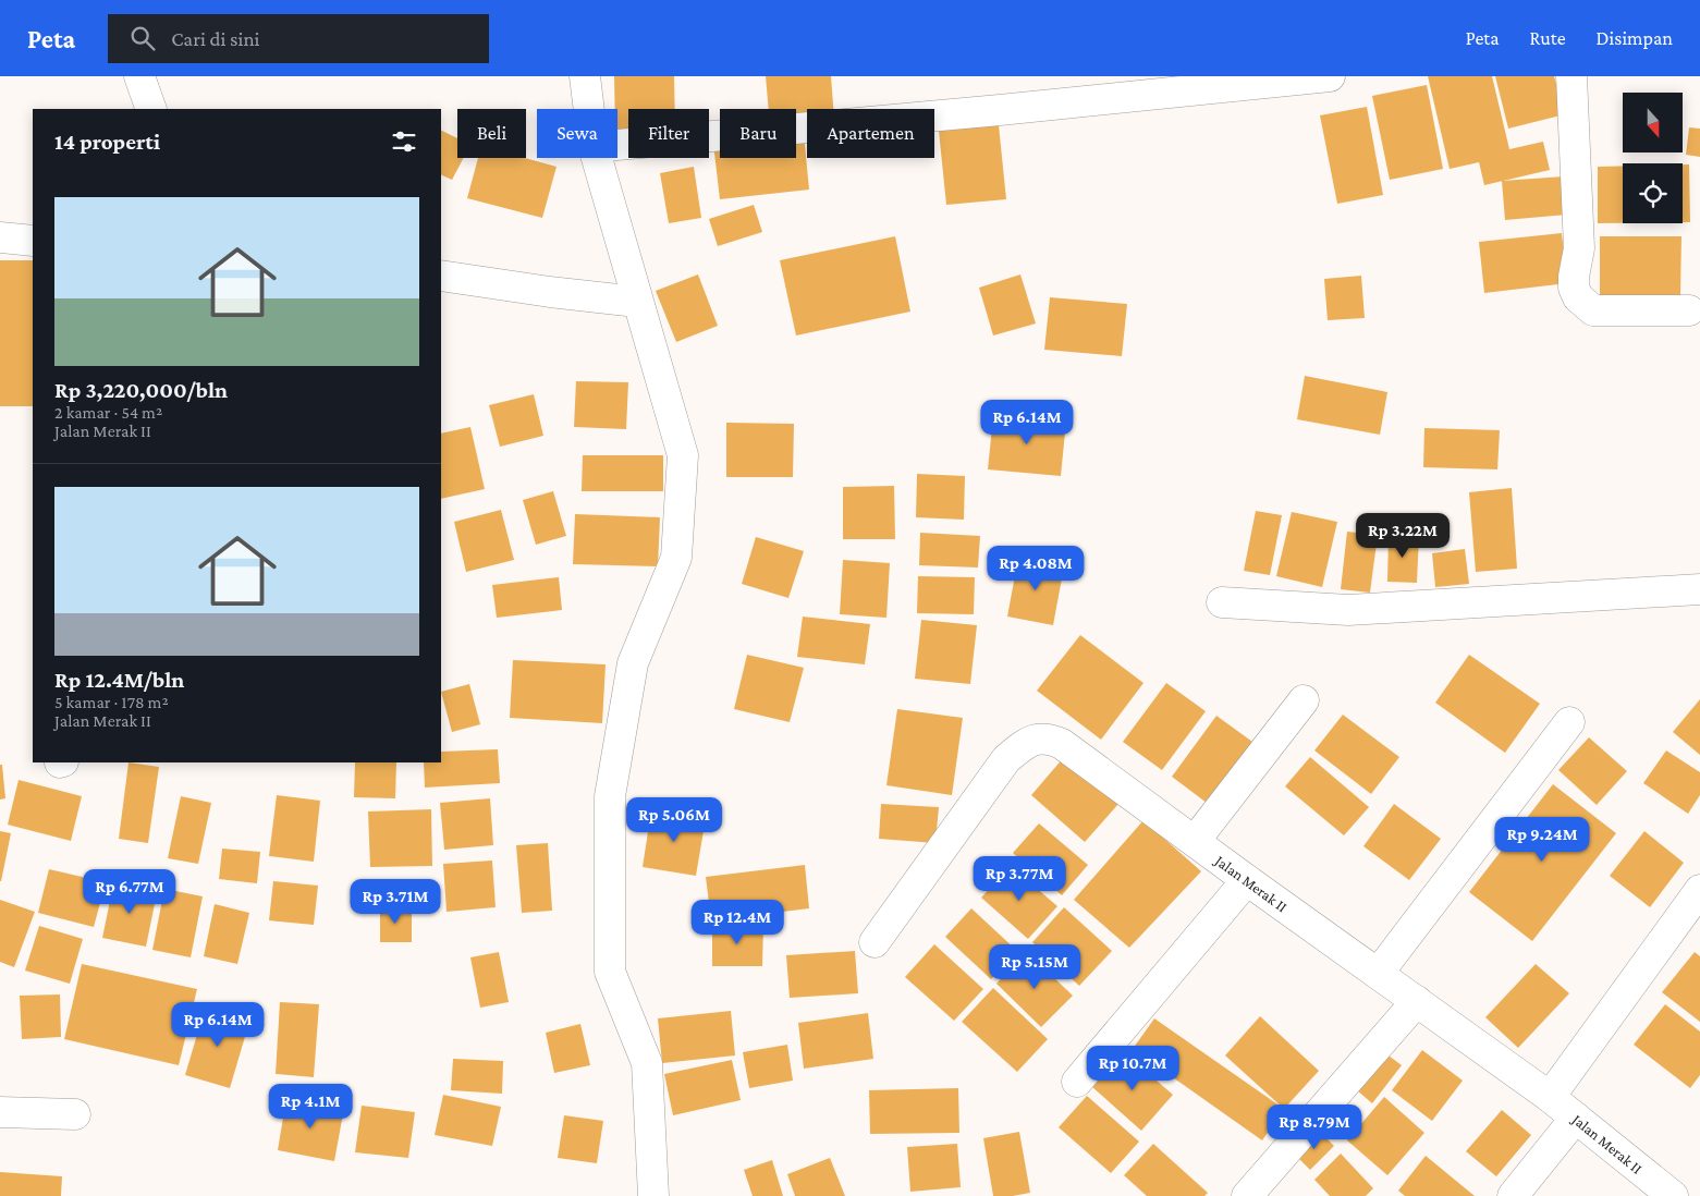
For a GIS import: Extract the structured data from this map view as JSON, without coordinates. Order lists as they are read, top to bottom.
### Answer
{
  "streets": {
    "street": ["Jalan Merak II"]
  },
  "north": "bottom",
  "page": {
    "header": "Peta",
    "search": "Cari di sini",
    "nav": ["Peta", "Rute", "Disimpan"],
    "chip": [
      "Beli",
      "Sewa",
      "Filter",
      "Baru",
      "Apartemen"
    ],
    "heading": "14 properti",
    "list": [
      {
        "name": "Rp 3,220,000/bln",
        "note": "2 kamar · 54 m² · Jalan Merak II"
      },
      {
        "name": "Rp 12.4M/bln",
        "note": "5 kamar · 178 m² · Jalan Merak II"
      }
    ],
    "price": [
      "Rp 6.14M",
      "Rp 3.22M",
      "Rp 4.08M",
      "Rp 5.06M",
      "Rp 9.24M",
      "Rp 3.77M",
      "Rp 6.77M",
      "Rp 3.71M",
      "Rp 12.4M",
      "Rp 5.15M",
      "Rp 6.14M",
      "Rp 10.7M",
      "Rp 4.1M",
      "Rp 8.79M"
    ]
  }
}
